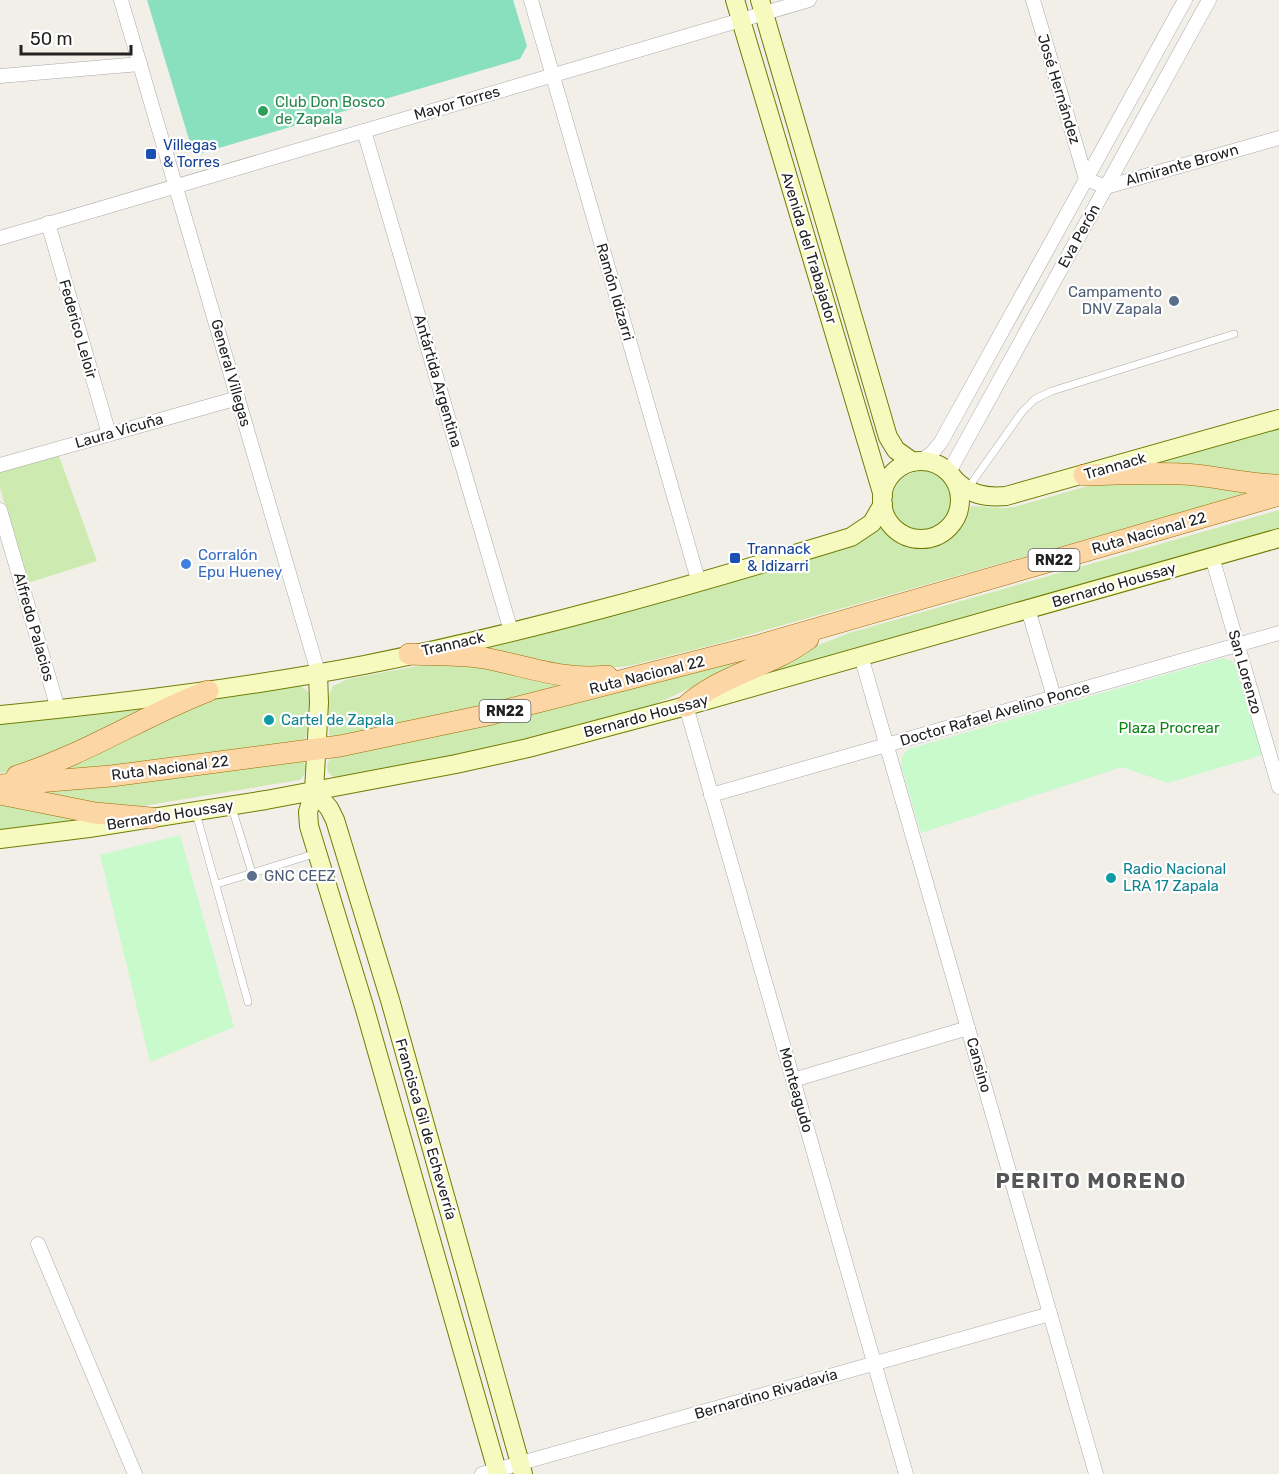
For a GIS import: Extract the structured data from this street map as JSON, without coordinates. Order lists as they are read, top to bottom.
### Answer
{
  "streets": {
    "main road": ["Ruta Nacional 22", "RN22"],
    "street": [
      "José Hernández",
      "Mayor Torres",
      "Almirante Brown",
      "Eva Perón",
      "Avenida del Trabajador",
      "Ramón Idizarri",
      "Federico Leloir",
      "General Villegas",
      "Antártida Argentina",
      "Laura Vicuña",
      "Trannack",
      "Bernardo Houssay",
      "Alfredo Palacios",
      "San Lorenzo",
      "Doctor Rafael Avelino Ponce",
      "Cansino",
      "Monteagudo",
      "Francisca Gil de Echeverría",
      "Bernardino Rivadavia"
    ]
  },
  "crossings": [
    ["José Hernández", "Almirante Brown"],
    ["José Hernández", "Eva Perón"],
    ["Mayor Torres", "Avenida del Trabajador"],
    ["Mayor Torres", "Ramón Idizarri"],
    ["Mayor Torres", "Federico Leloir"],
    ["Mayor Torres", "General Villegas"],
    ["Mayor Torres", "Antártida Argentina"],
    ["Almirante Brown", "Eva Perón"],
    ["Eva Perón", "Avenida del Trabajador"],
    ["Eva Perón", "Trannack"],
    ["Avenida del Trabajador", "Trannack"],
    ["Ramón Idizarri", "Trannack"],
    ["Federico Leloir", "Laura Vicuña"],
    ["General Villegas", "Laura Vicuña"],
    ["General Villegas", "Trannack"],
    ["General Villegas", "Ruta Nacional 22"],
    ["General Villegas", "Francisca Gil de Echeverría"],
    ["Antártida Argentina", "Trannack"],
    ["Trannack", "Alfredo Palacios"],
    ["Ruta Nacional 22", "Francisca Gil de Echeverría"],
    ["Bernardo Houssay", "San Lorenzo"],
    ["Bernardo Houssay", "Cansino"],
    ["Bernardo Houssay", "Monteagudo"],
    ["Bernardo Houssay", "Francisca Gil de Echeverría"],
    ["San Lorenzo", "Doctor Rafael Avelino Ponce"],
    ["Doctor Rafael Avelino Ponce", "Cansino"],
    ["Doctor Rafael Avelino Ponce", "Monteagudo"],
    ["Cansino", "Bernardino Rivadavia"],
    ["Monteagudo", "Bernardino Rivadavia"],
    ["Francisca Gil de Echeverría", "Bernardino Rivadavia"]
  ],
  "districts": ["PERITO MORENO"],
  "parks": ["Plaza Procrear"],
  "places": {
    "other": [
      "Club Don Bosco de Zapala",
      "Campamento DNV Zapala",
      "Corralón Epu Hueney",
      "Cartel de Zapala",
      "GNC CEEZ",
      "Radio Nacional LRA 17 Zapala"
    ],
    "transit": ["Villegas & Torres", "Trannack & Idizarri"]
  },
  "scale_bar": "50 m"
}
